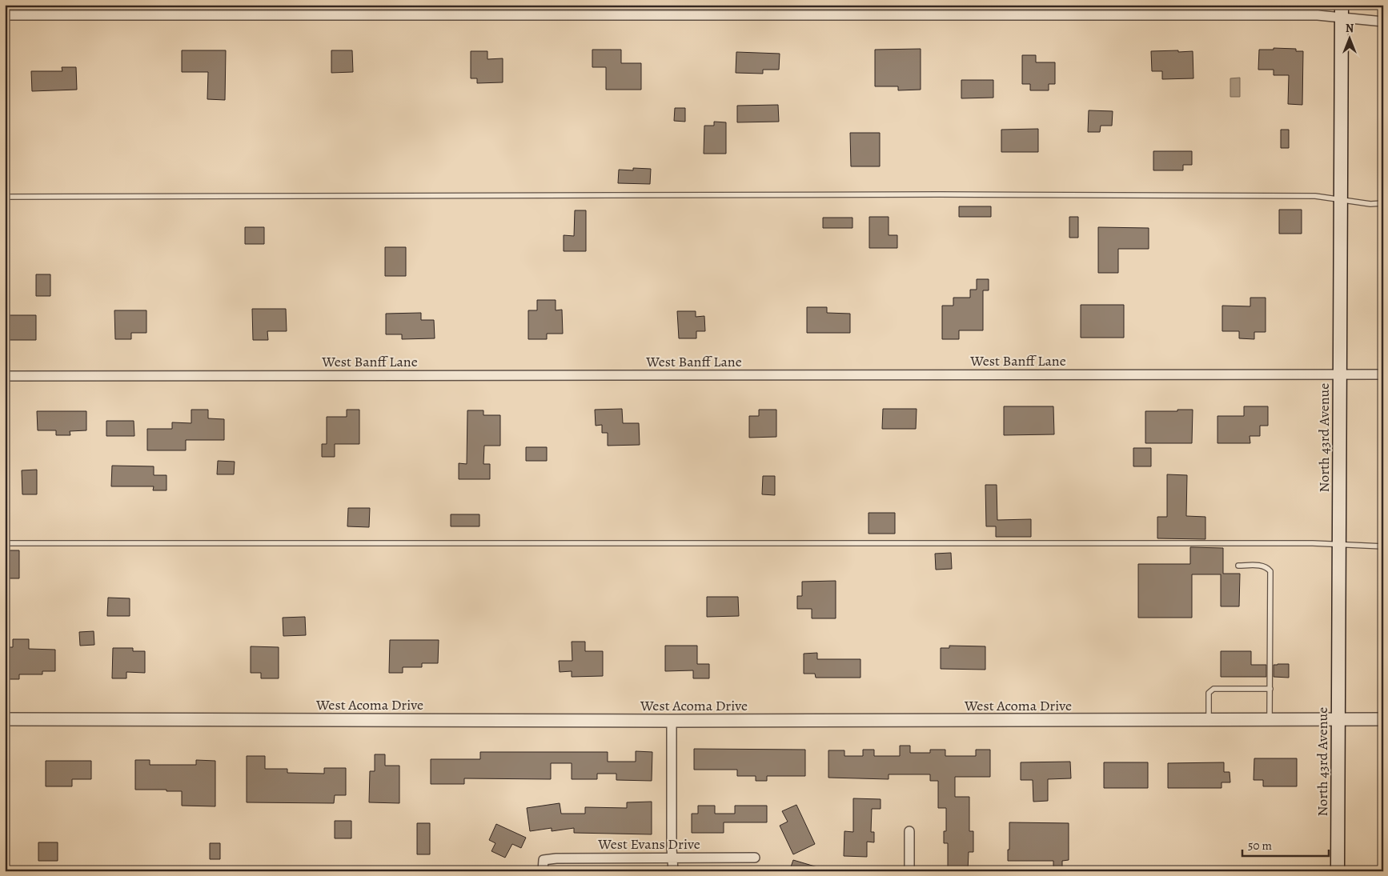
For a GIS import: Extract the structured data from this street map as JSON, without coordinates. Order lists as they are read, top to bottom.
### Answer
{
  "streets": {
    "main road": ["North 43rd Avenue"],
    "street": ["West Banff Lane", "West Acoma Drive", "West Evans Drive"]
  },
  "crossings": [
    ["West Banff Lane", "North 43rd Avenue"],
    ["North 43rd Avenue", "West Acoma Drive"]
  ],
  "scale_bar": "50 m",
  "north": "top"
}
